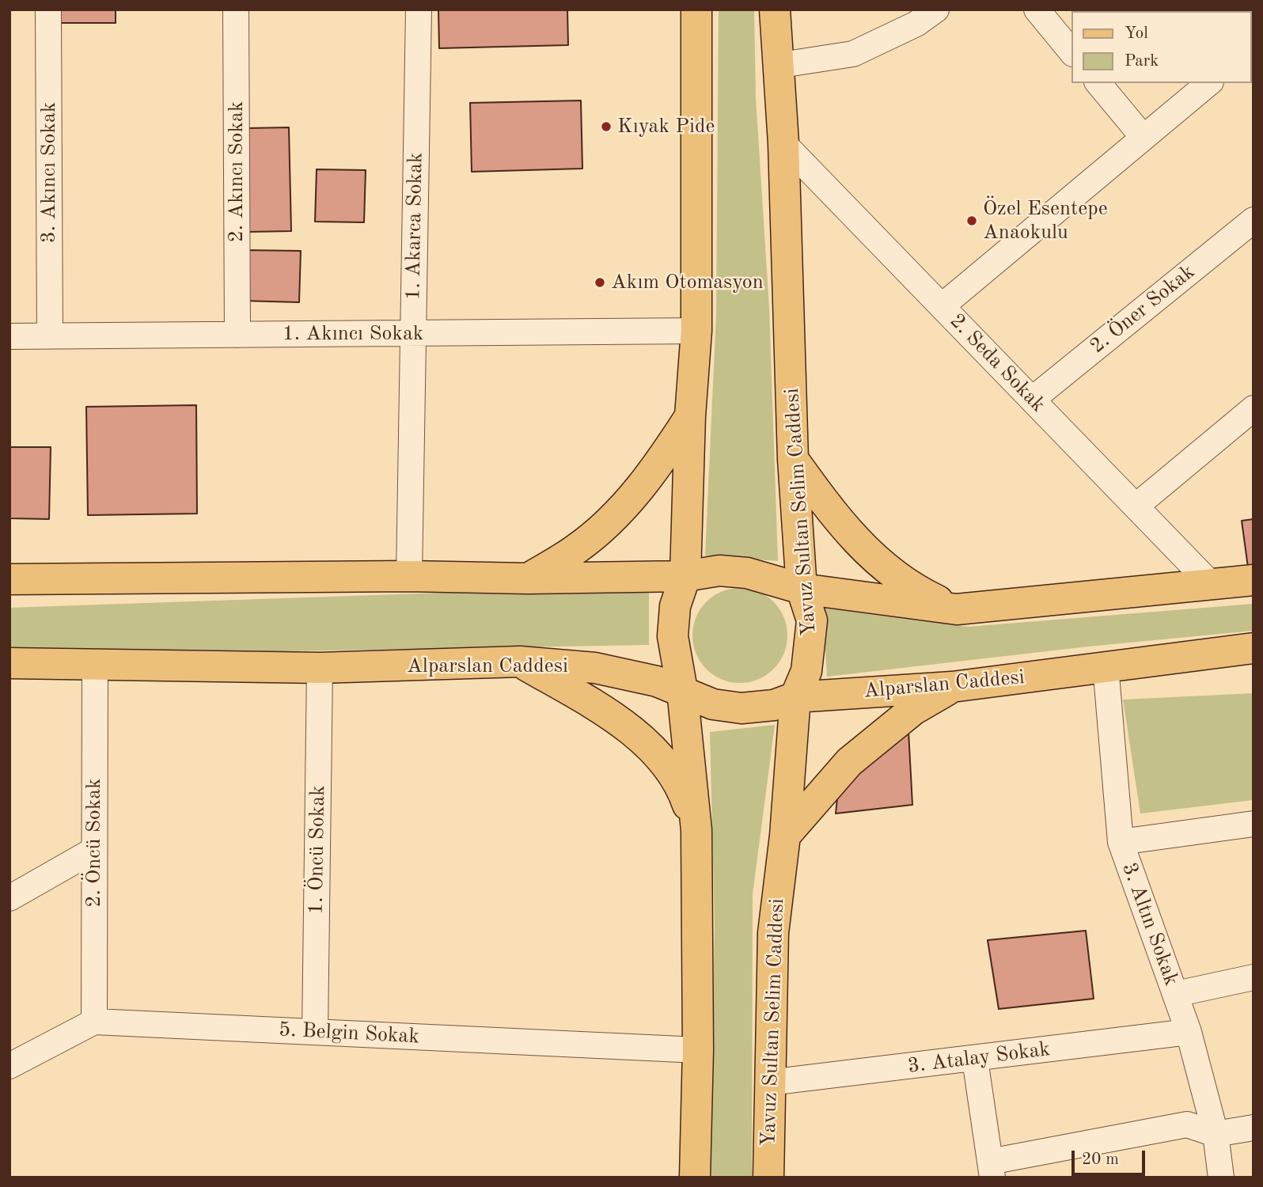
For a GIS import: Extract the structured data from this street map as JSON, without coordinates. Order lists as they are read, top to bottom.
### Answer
{
  "streets": {
    "main road": ["Yavuz Sultan Selim Caddesi", "Alparslan Caddesi"],
    "street": [
      "2. Akıncı Sokak",
      "3. Akıncı Sokak",
      "1. Akarca Sokak",
      "2. Öner Sokak",
      "1. Akıncı Sokak",
      "2. Seda Sokak",
      "2. Öncü Sokak",
      "1. Öncü Sokak",
      "3. Altın Sokak",
      "5. Belgin Sokak",
      "3. Atalay Sokak"
    ]
  },
  "crossings": [
    ["2. Akıncı Sokak", "1. Akıncı Sokak"],
    ["3. Akıncı Sokak", "1. Akıncı Sokak"],
    ["1. Akarca Sokak", "1. Akıncı Sokak"],
    ["2. Öner Sokak", "2. Seda Sokak"],
    ["2. Seda Sokak", "Yavuz Sultan Selim Caddesi"],
    ["Yavuz Sultan Selim Caddesi", "Alparslan Caddesi"],
    ["Yavuz Sultan Selim Caddesi", "3. Atalay Sokak"],
    ["Alparslan Caddesi", "2. Öncü Sokak"],
    ["Alparslan Caddesi", "1. Öncü Sokak"],
    ["Alparslan Caddesi", "3. Altın Sokak"],
    ["2. Öncü Sokak", "5. Belgin Sokak"],
    ["1. Öncü Sokak", "5. Belgin Sokak"],
    ["3. Altın Sokak", "3. Atalay Sokak"]
  ],
  "places": ["Kıyak Pide", "Özel Esentepe Anaokulu", "Akım Otomasyon"],
  "legend": ["Yol", "Park"],
  "scale_bar": "20 m"
}
